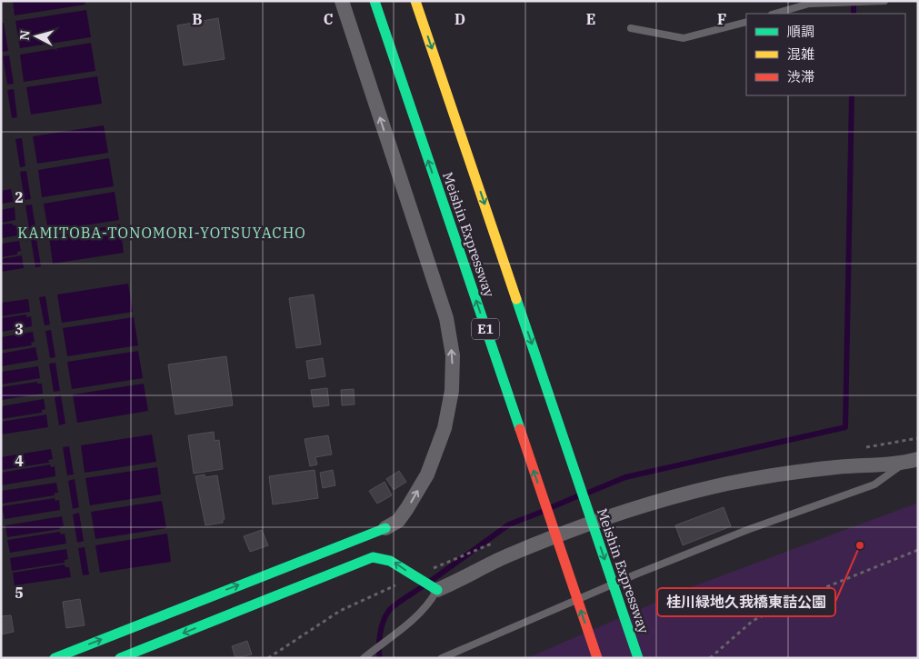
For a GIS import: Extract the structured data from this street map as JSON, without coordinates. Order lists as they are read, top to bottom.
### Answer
{
  "streets": {
    "main road": ["Meishin Expressway", "E1"]
  },
  "districts": ["KAMITOBA-TONOMORI-YOTSUYACHO"],
  "places": ["桂川緑地久我橋東詰公園"],
  "legend": ["順調", "混雑", "渋滞"],
  "north": "left",
  "grid": {
    "columns": [
      "B",
      "C",
      "D",
      "E",
      "F"
    ],
    "rows": [
      "2",
      "3",
      "4",
      "5"
    ]
  }
}
